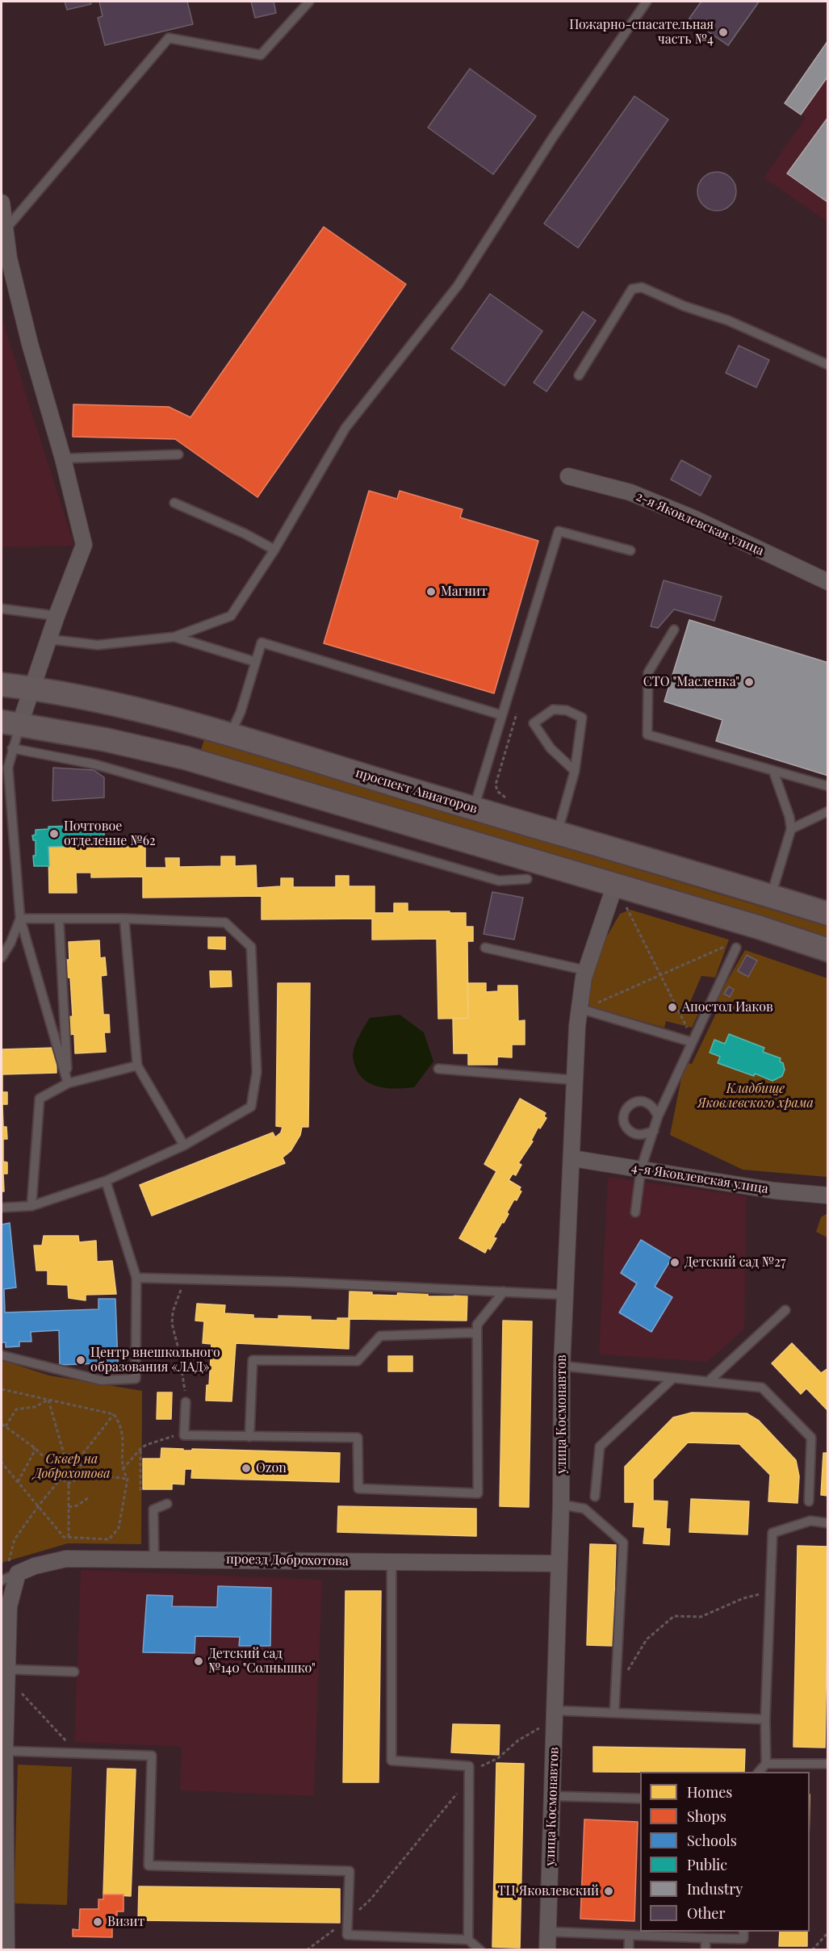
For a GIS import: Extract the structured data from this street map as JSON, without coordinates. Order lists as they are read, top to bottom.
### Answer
{
  "streets": {
    "main road": ["проспект Авиаторов"],
    "street": [
      "2-я Яковлевская улица",
      "4-я Яковлевская улица",
      "улица Космонавтов",
      "проезд Доброхотова"
    ]
  },
  "crossings": [
    ["4-я Яковлевская улица", "улица Космонавтов"],
    ["улица Космонавтов", "проезд Доброхотова"]
  ],
  "parks": ["Кладбище Яковлевского храма", "Сквер на Доброхотова"],
  "places": [
    "Пожарно-спасательная часть №4",
    "Магнит",
    "СТО \"Масленка\"",
    "Почтовое отделение №62",
    "Апостол Иаков",
    "Детский сад №27",
    "Центр внешкольного образования «ЛАД»",
    "Ozon",
    "Детский сад №140 \"Солнышко\"",
    "ТЦ Яковлевский",
    "Визит"
  ],
  "legend": [
    "Homes",
    "Shops",
    "Schools",
    "Public",
    "Industry",
    "Other"
  ]
}
